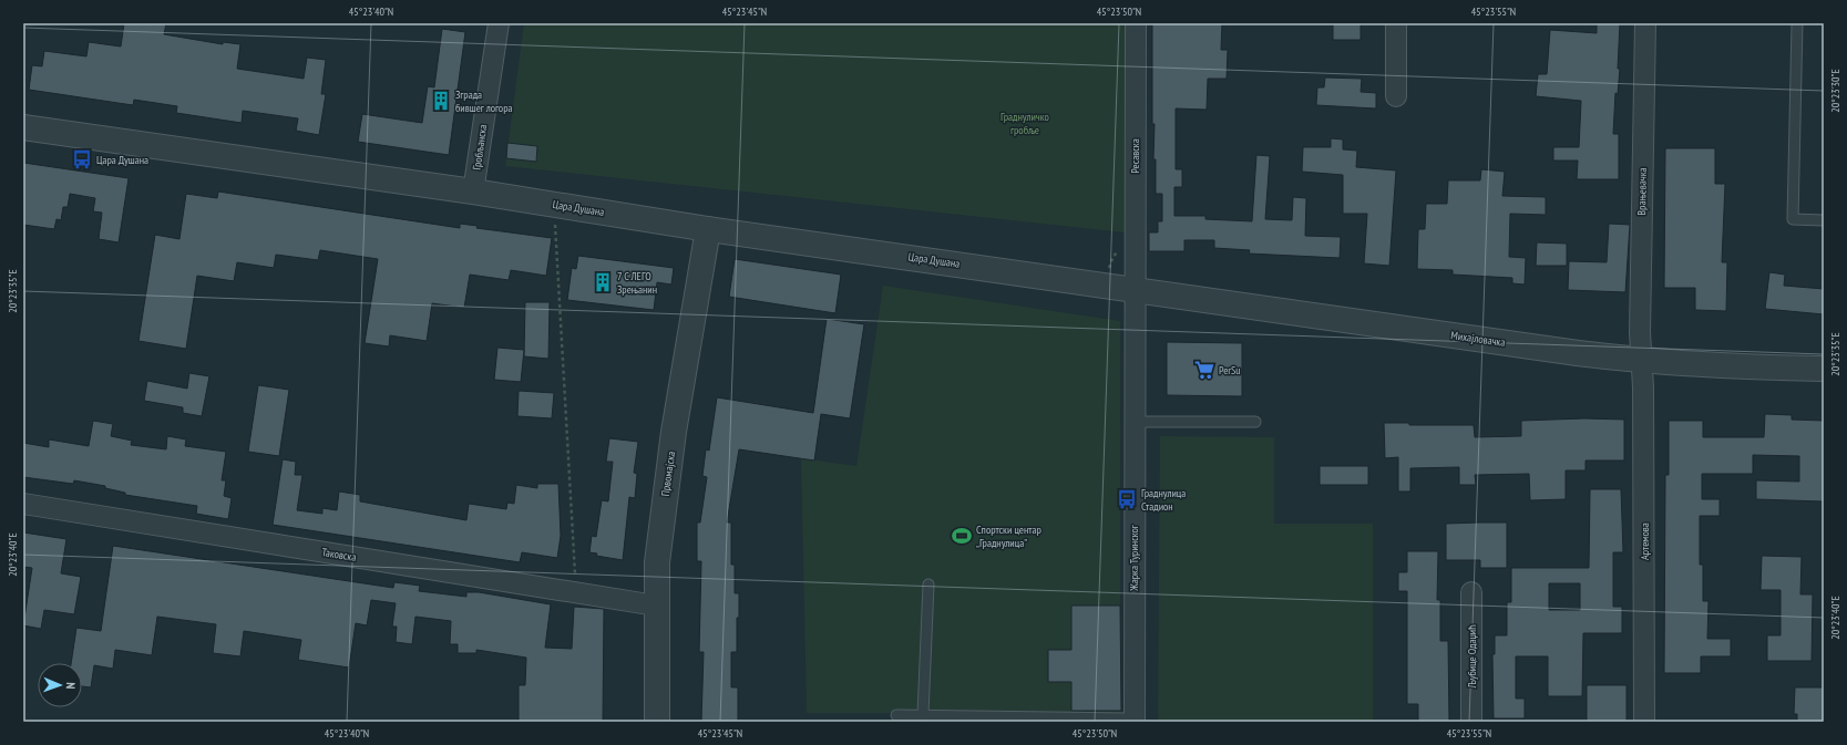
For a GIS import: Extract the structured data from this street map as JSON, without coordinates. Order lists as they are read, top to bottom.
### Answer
{
  "streets": {
    "street": [
      "Гробљанска",
      "Ресавска",
      "Врањевачка",
      "Цара Душана",
      "Михајловачка",
      "Првомајска",
      "Артемова",
      "Таковска",
      "Жарка Туринског",
      "Љубице Одаџић"
    ]
  },
  "crossings": [
    ["Гробљанска", "Цара Душана"],
    ["Ресавска", "Цара Душана"],
    ["Ресавска", "Михајловачка"],
    ["Ресавска", "Жарка Туринског"],
    ["Врањевачка", "Михајловачка"],
    ["Врањевачка", "Артемова"],
    ["Цара Душана", "Михајловачка"],
    ["Цара Душана", "Првомајска"],
    ["Цара Душана", "Жарка Туринског"],
    ["Михајловачка", "Артемова"],
    ["Михајловачка", "Жарка Туринског"],
    ["Првомајска", "Таковска"]
  ],
  "parks": ["Граднуличко гробље"],
  "places": {
    "building": ["Зграда бившег логора", "7 С ЛЕГО Зрењанин"],
    "bus stop": ["Цара Душана", "Граднулица Стадион"],
    "supermarket": ["PerSu"],
    "sports": ["Спортски центар „Граднулица”"]
  },
  "north": "right",
  "coordinates": [
    "45°23'40\"N",
    "45°23'45\"N",
    "45°23'50\"N",
    "45°23'55\"N",
    "20°23'30\"E",
    "20°23'35\"E",
    "20°23'40\"E"
  ]
}
